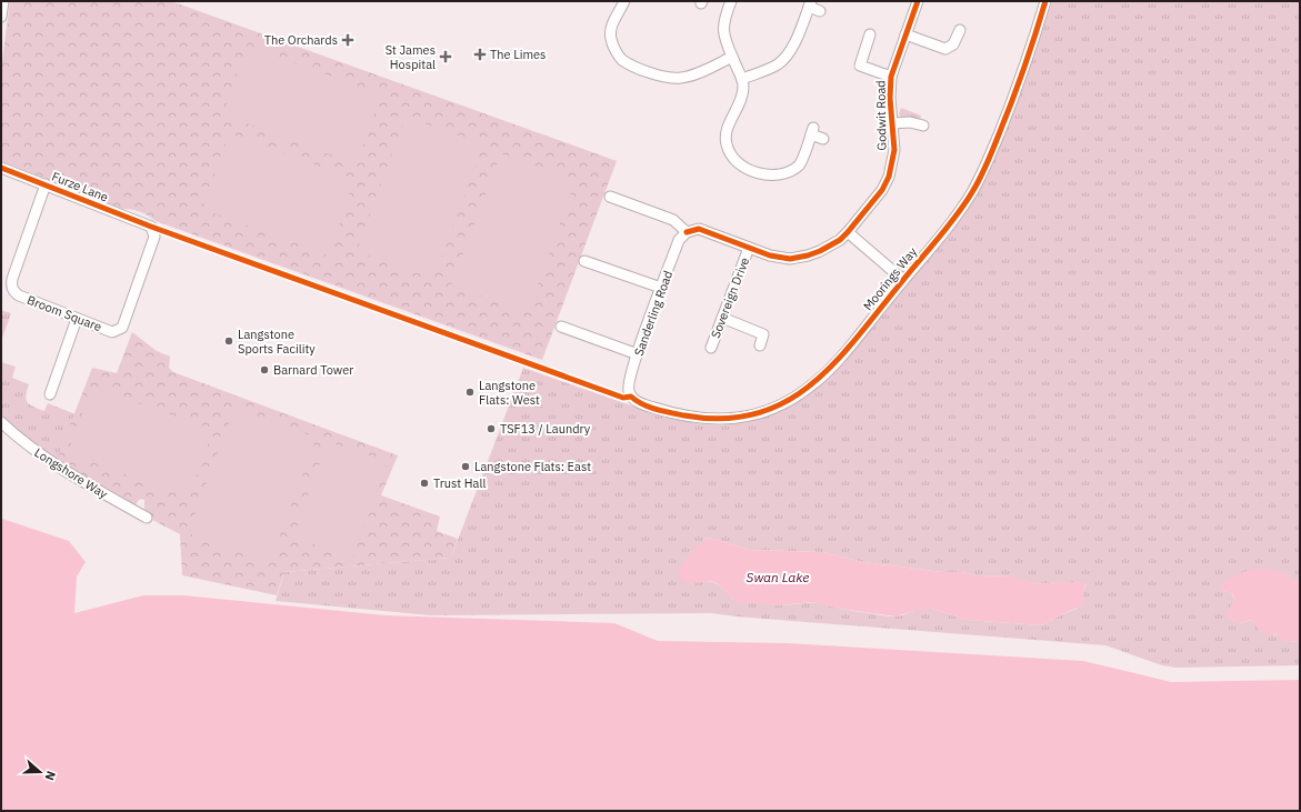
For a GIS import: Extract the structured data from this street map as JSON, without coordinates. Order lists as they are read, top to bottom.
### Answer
{
  "streets": {
    "street": [
      "Godwit Road",
      "Furze Lane",
      "Moorings Way",
      "Sovereign Drive",
      "Broom Square",
      "Sanderling Road",
      "Longshore Way"
    ]
  },
  "crossings": [
    ["Godwit Road", "Sovereign Drive"],
    ["Godwit Road", "Sanderling Road"],
    ["Furze Lane", "Broom Square"],
    ["Moorings Way", "Sanderling Road"]
  ],
  "water": ["Swan Lake"],
  "places": {
    "health": ["The Orchards", "The Limes", "St James Hospital"],
    "other": [
      "Langstone Sports Facility",
      "Barnard Tower",
      "Langstone Flats: West",
      "TSF13 / Laundry",
      "Langstone Flats: East",
      "Trust Hall"
    ]
  },
  "north": "right"
}
